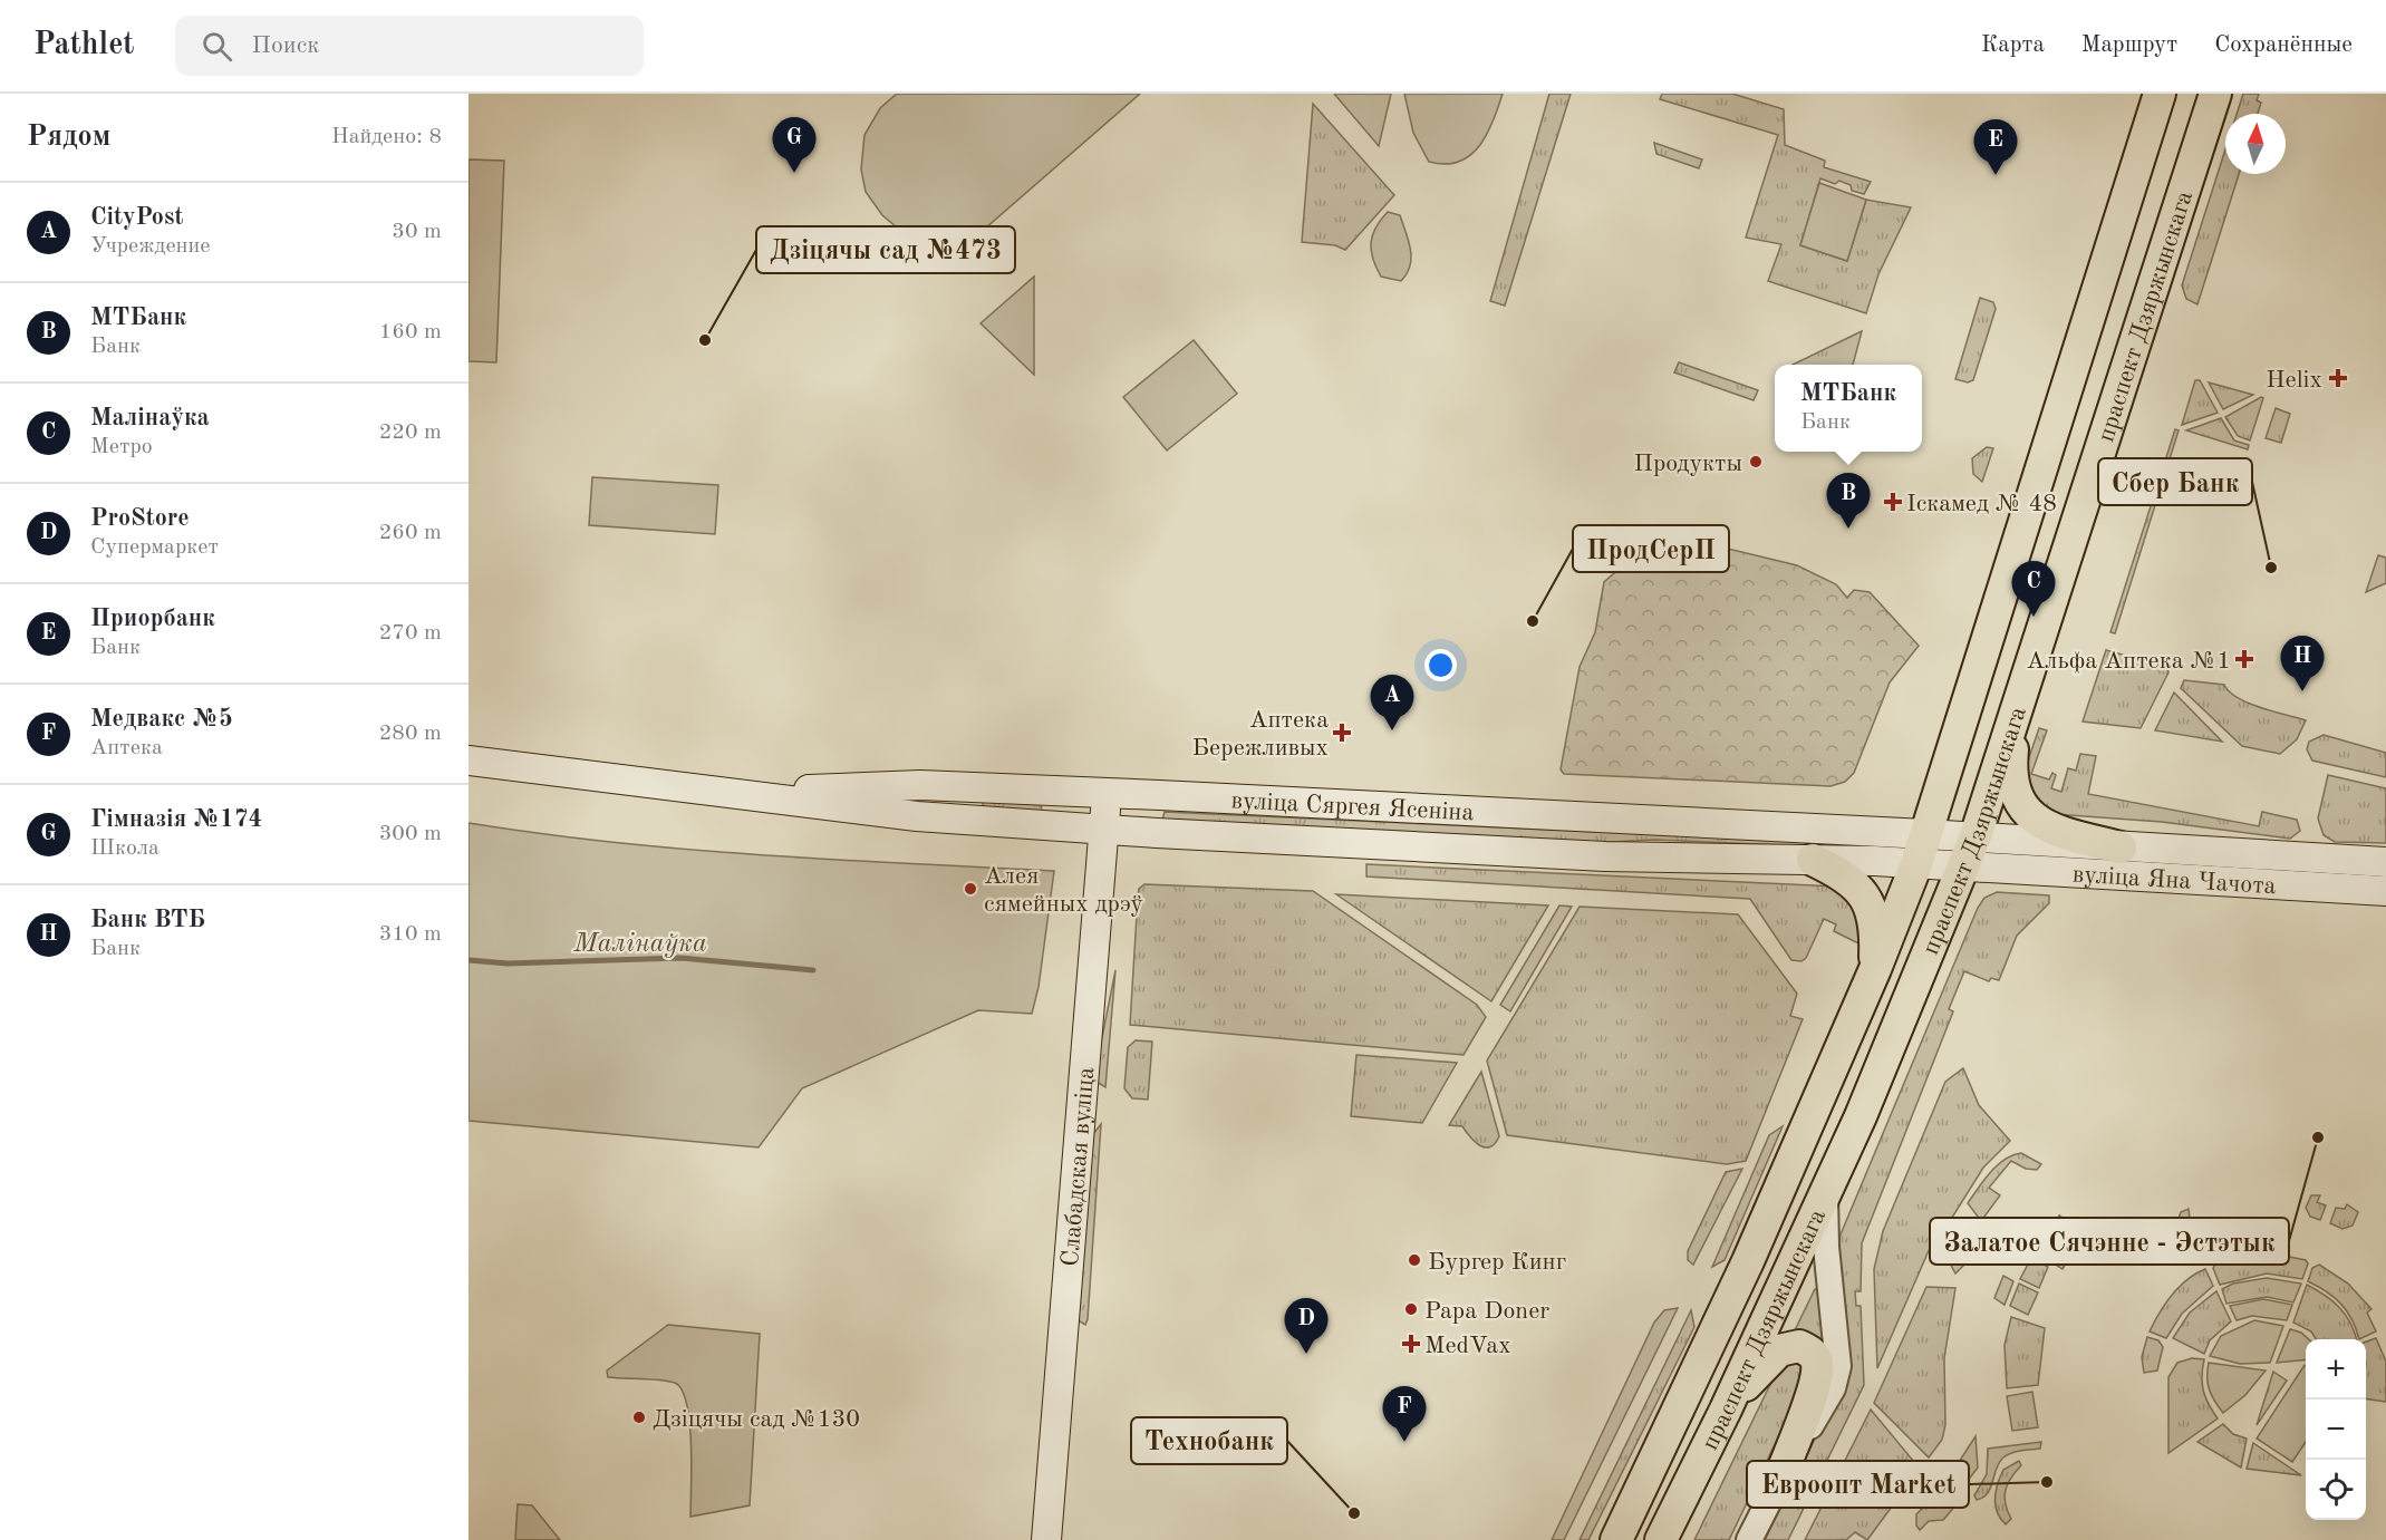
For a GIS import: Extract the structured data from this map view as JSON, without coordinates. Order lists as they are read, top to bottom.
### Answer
{
  "streets": {
    "main road": [
      "праспект Дзяржынскага",
      "вуліца Сяргея Ясеніна",
      "вуліца Яна Чачота",
      "Слабадская вуліца"
    ]
  },
  "crossings": [
    ["праспект Дзяржынскага", "вуліца Сяргея Ясеніна"],
    ["праспект Дзяржынскага", "вуліца Яна Чачота"],
    ["вуліца Сяргея Ясеніна", "вуліца Яна Чачота"],
    ["вуліца Сяргея Ясеніна", "Слабадская вуліца"]
  ],
  "water": ["Малінаўка"],
  "places": {
    "other": [
      "Дзіцячы сад №473",
      "Продукты",
      "Сбер Банк",
      "ПродСерП",
      "Алея сямейных дрэў",
      "Залатое Сячэнне - Эстэтык",
      "Бургер Кинг",
      "Papa Doner",
      "Дзіцячы сад №130",
      "Евроопт Market",
      "Технобанк"
    ],
    "health": [
      "Helix",
      "Іскамед № 48",
      "Альфа Аптека №1",
      "Аптека Бережливых",
      "MedVax"
    ]
  },
  "north": "top",
  "page": {
    "header": "Pathlet",
    "search": "Поиск",
    "nav": ["Карта", "Маршрут", "Сохранённые"],
    "heading": ["Рядом", "Найдено: 8"],
    "pins": [
      "G",
      "E",
      "B",
      "C",
      "H",
      "A",
      "D",
      "F"
    ],
    "list": [
      {
        "mark": "A",
        "name": "CityPost",
        "note": "Учреждение",
        "value": "30 m"
      },
      {
        "mark": "B",
        "name": "МТБанк",
        "note": "Банк",
        "value": "160 m"
      },
      {
        "mark": "C",
        "name": "Малінаўка",
        "note": "Метро",
        "value": "220 m"
      },
      {
        "mark": "D",
        "name": "ProStore",
        "note": "Супермаркет",
        "value": "260 m"
      },
      {
        "mark": "E",
        "name": "Приорбанк",
        "note": "Банк",
        "value": "270 m"
      },
      {
        "mark": "F",
        "name": "Медвакс №5",
        "note": "Аптека",
        "value": "280 m"
      },
      {
        "mark": "G",
        "name": "Гімназія №174",
        "note": "Школа",
        "value": "300 m"
      },
      {
        "mark": "H",
        "name": "Банк ВТБ",
        "note": "Банк",
        "value": "310 m"
      }
    ],
    "popup": ["МТБанк", "Банк"],
    "map_buttons": ["+", "−"]
  }
}
